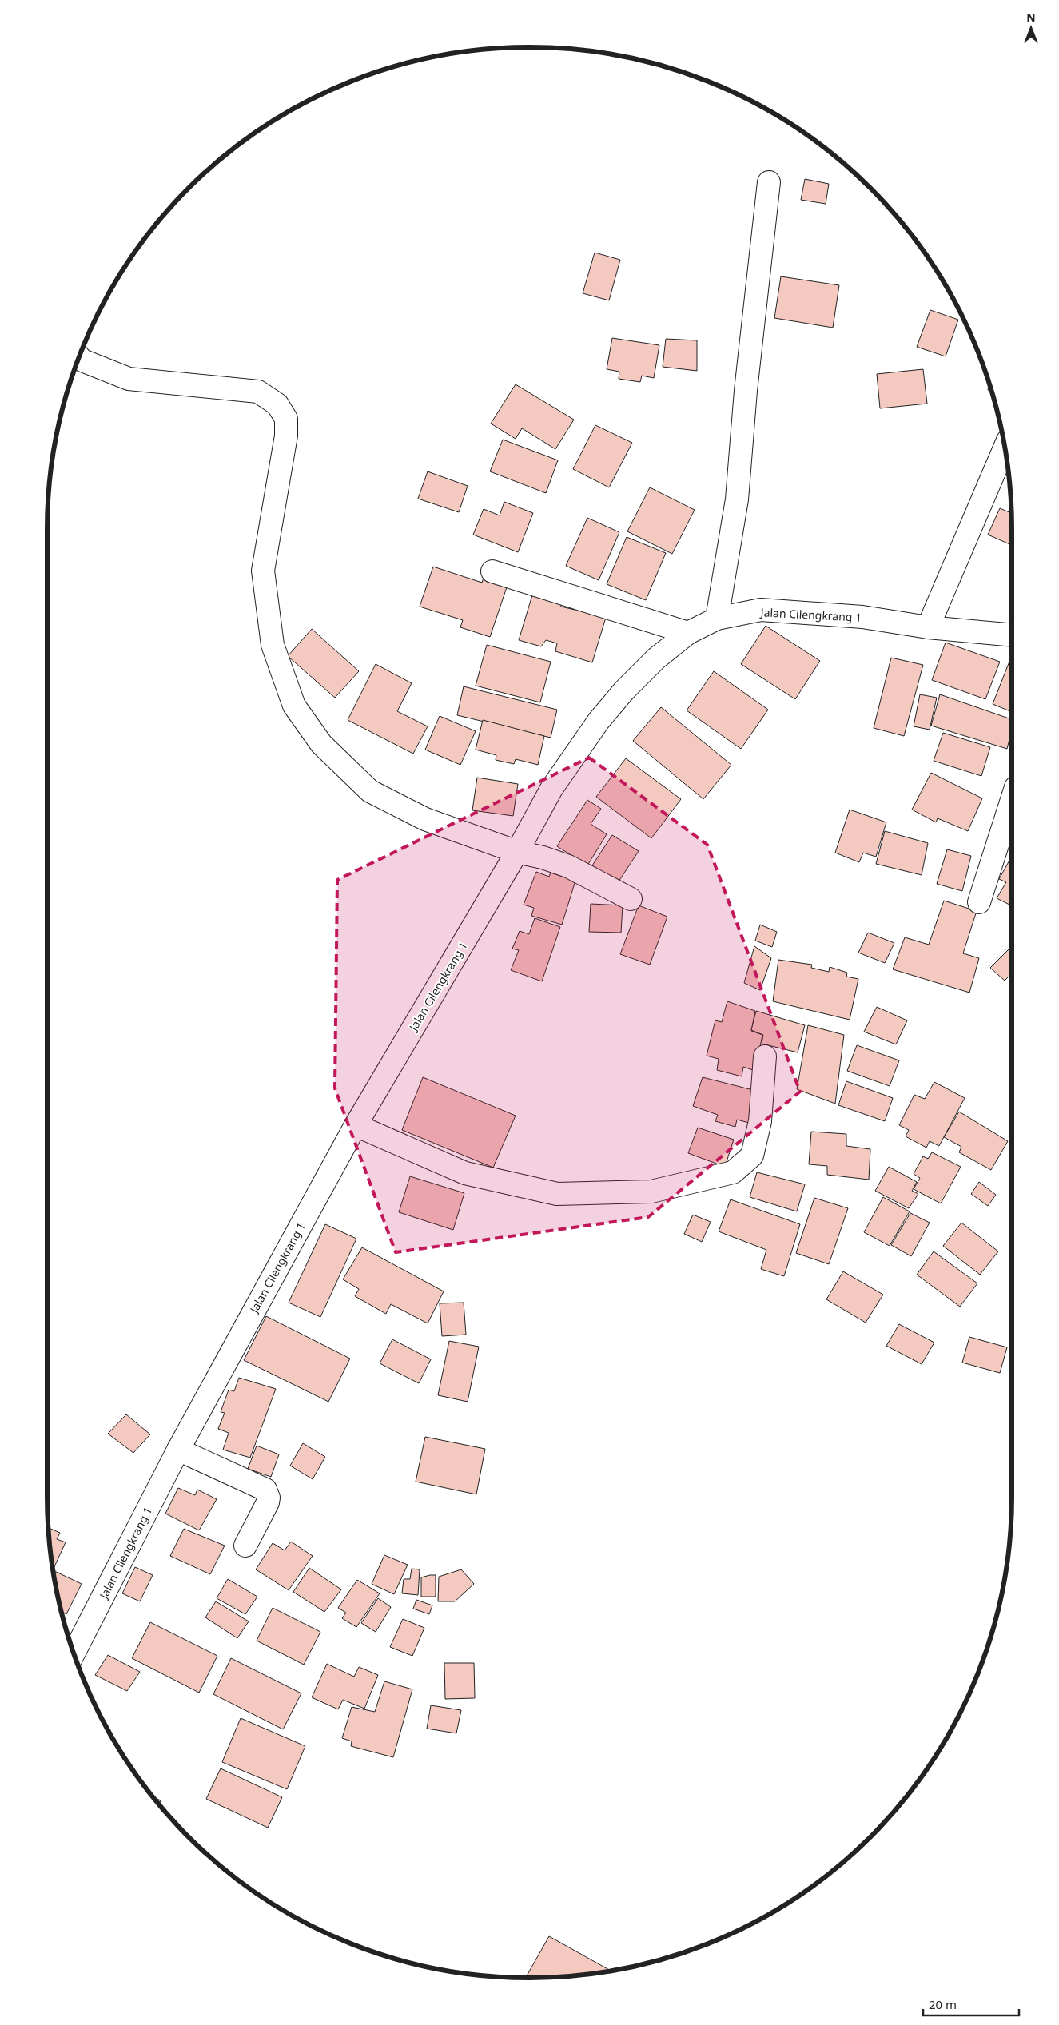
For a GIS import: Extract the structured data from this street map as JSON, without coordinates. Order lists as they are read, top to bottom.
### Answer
{
  "streets": {
    "street": ["Jalan Cilengkrang 1"]
  },
  "scale_bar": "20 m",
  "north": "top"
}
